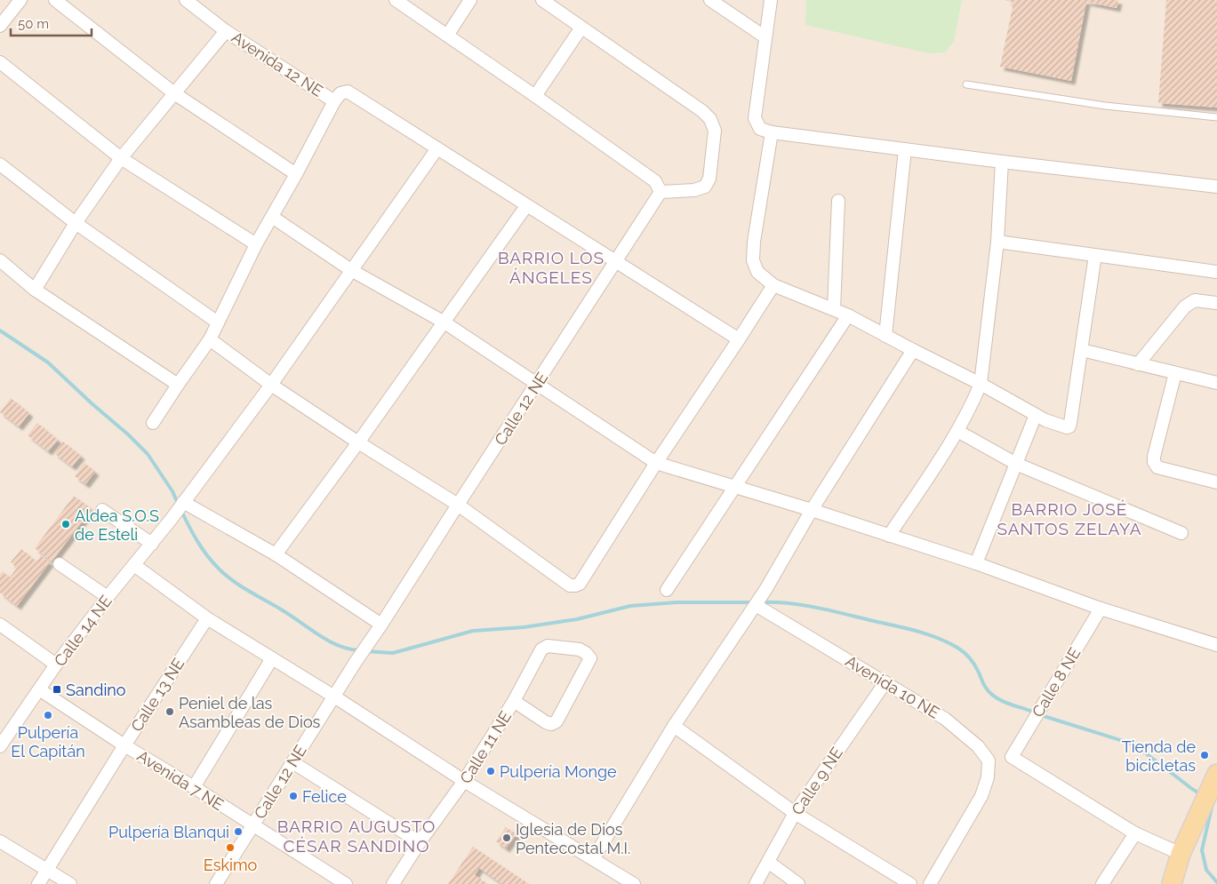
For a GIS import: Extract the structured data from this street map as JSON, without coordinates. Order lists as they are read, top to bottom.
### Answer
{
  "streets": {
    "street": [
      "Avenida 12 NE",
      "Calle 12 NE",
      "Calle 14 NE",
      "Calle 8 NE",
      "Avenida 10 NE",
      "Calle 13 NE",
      "Calle 11 NE",
      "Avenida 7 NE",
      "Calle 9 NE"
    ]
  },
  "crossings": [
    ["Avenida 12 NE", "Calle 14 NE"],
    ["Calle 12 NE", "Avenida 7 NE"],
    ["Calle 14 NE", "Avenida 7 NE"],
    ["Avenida 10 NE", "Calle 9 NE"],
    ["Calle 13 NE", "Avenida 7 NE"]
  ],
  "districts": ["BARRIO LOS ÁNGELES", "BARRIO JOSÉ SANTOS ZELAYA", "BARRIO AUGUSTO CÉSAR SANDINO"],
  "places": {
    "other": [
      "Aldea S.O.S de Esteli",
      "Peniel de las Asambleas de Dios",
      "Pulpería El Capitán",
      "Tienda de bicicletas",
      "Pulpería Monge",
      "Felice",
      "Pulpería Blanqui",
      "Iglesia de Dios Pentecostal M.I.",
      "Eskimo"
    ],
    "transit": ["Sandino"]
  },
  "scale_bar": "50 m"
}
